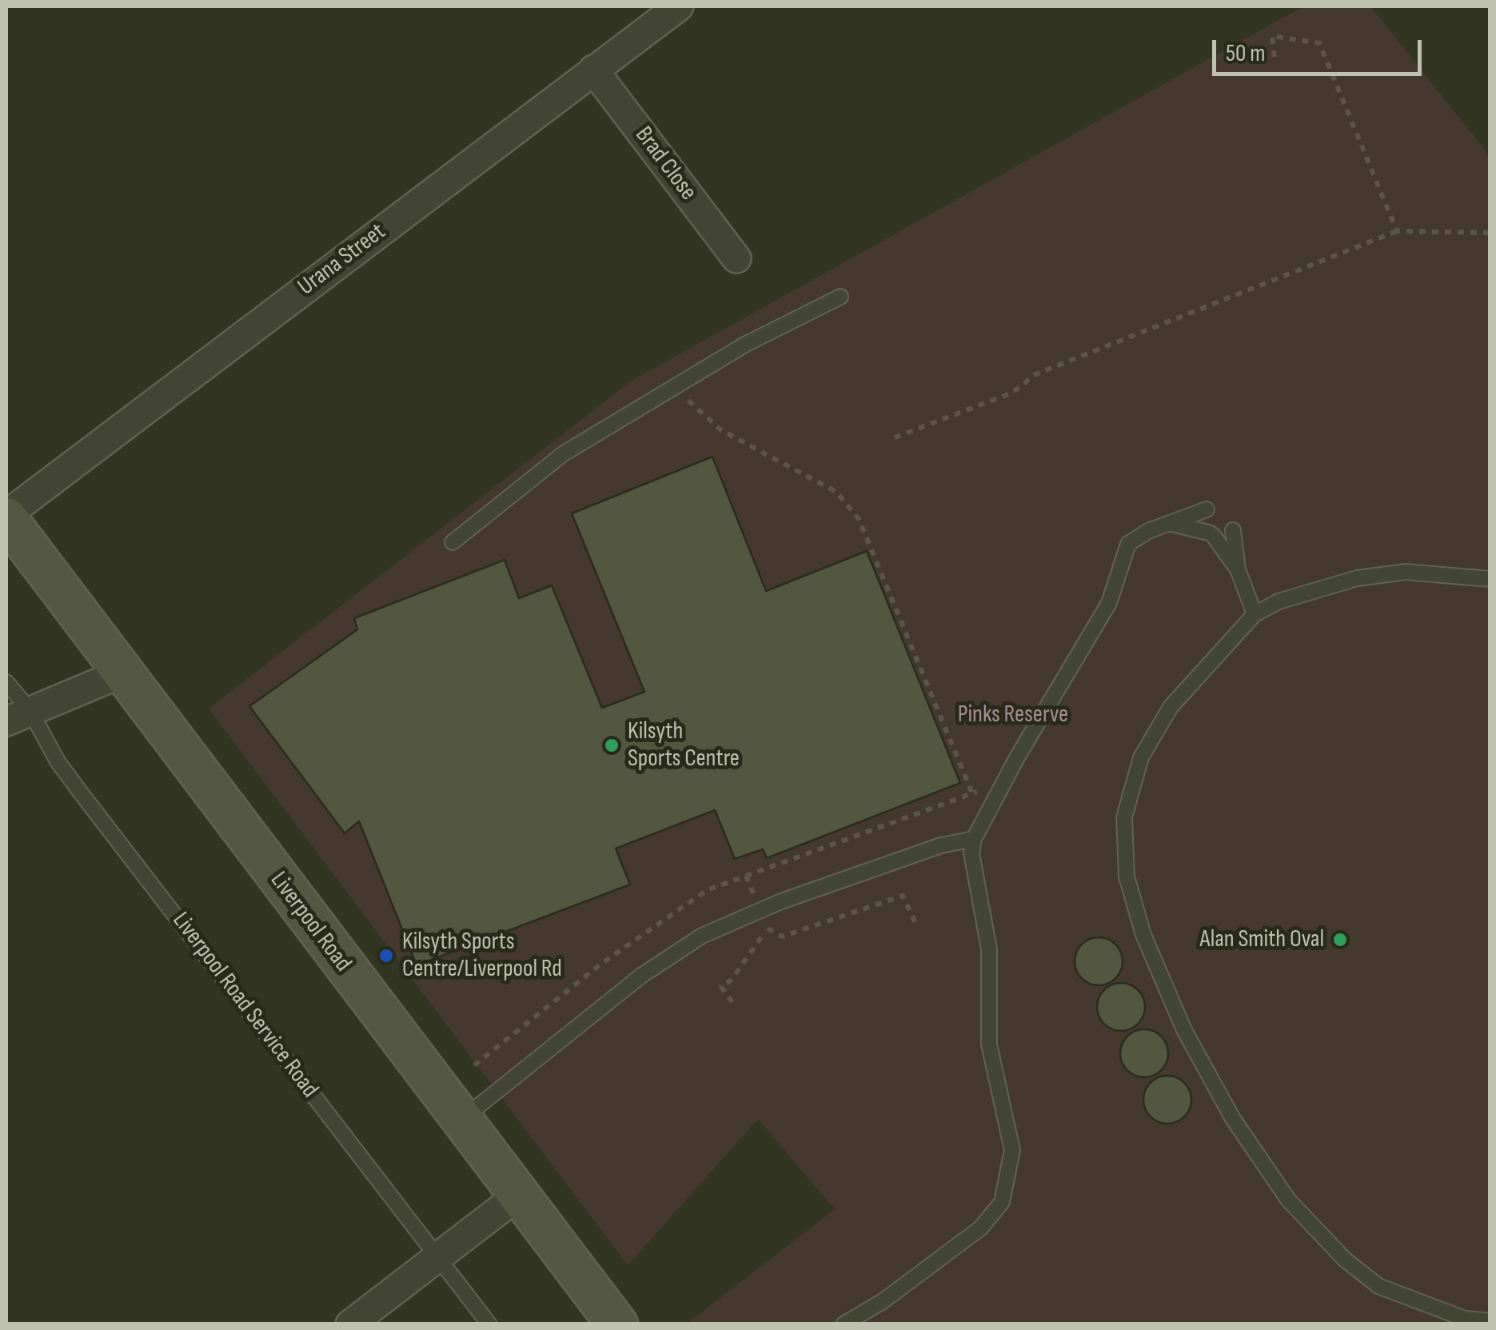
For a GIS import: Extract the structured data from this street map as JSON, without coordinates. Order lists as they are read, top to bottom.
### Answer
{
  "streets": {
    "main road": ["Liverpool Road"],
    "street": ["Brad Close", "Urana Street"],
    "lane": ["Liverpool Road Service Road"]
  },
  "crossings": [
    ["Brad Close", "Urana Street"],
    ["Urana Street", "Liverpool Road"]
  ],
  "parks": ["Pinks Reserve"],
  "places": ["Kilsyth Sports Centre", "Alan Smith Oval", "Kilsyth Sports Centre/Liverpool Rd"],
  "scale_bar": "50 m"
}
